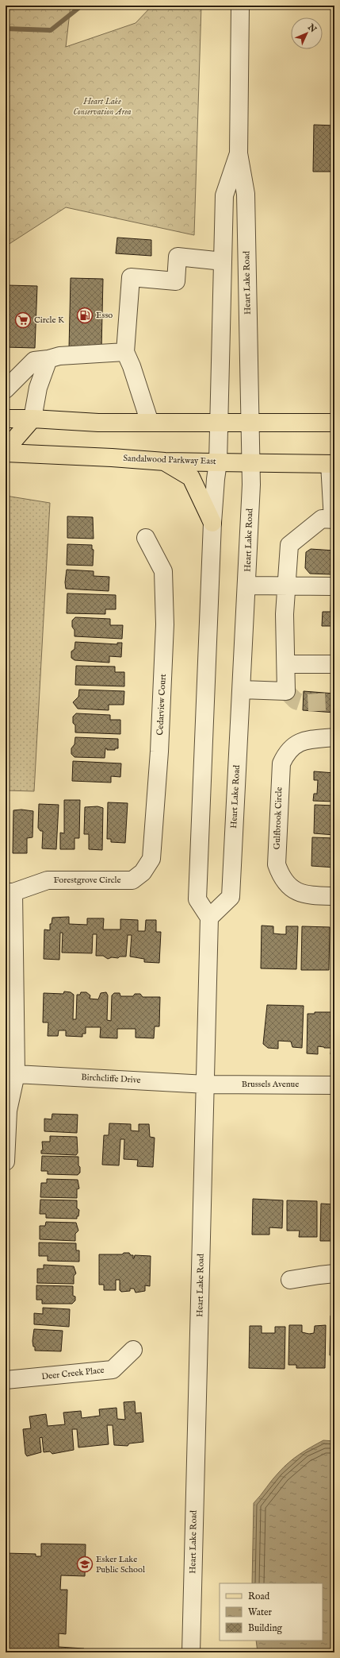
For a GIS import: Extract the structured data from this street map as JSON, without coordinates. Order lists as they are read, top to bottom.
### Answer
{
  "streets": {
    "main road": ["Sandalwood Parkway East"],
    "street": [
      "Heart Lake Road",
      "Cedarview Court",
      "Gulfbrook Circle",
      "Forestgrove Circle",
      "Birchcliffe Drive",
      "Brussels Avenue",
      "Deer Creek Place"
    ]
  },
  "crossings": [
    ["Heart Lake Road", "Sandalwood Parkway East"],
    ["Heart Lake Road", "Birchcliffe Drive"],
    ["Heart Lake Road", "Brussels Avenue"],
    ["Cedarview Court", "Forestgrove Circle"],
    ["Forestgrove Circle", "Birchcliffe Drive"],
    ["Birchcliffe Drive", "Brussels Avenue"]
  ],
  "parks": ["Heart Lake Conservation Area"],
  "places": {
    "fuel station": ["Esso"],
    "supermarket": ["Circle K"],
    "school or university": ["Esker Lake Public School"]
  },
  "legend": ["Road", "Water", "Building"],
  "north": "top right"
}
